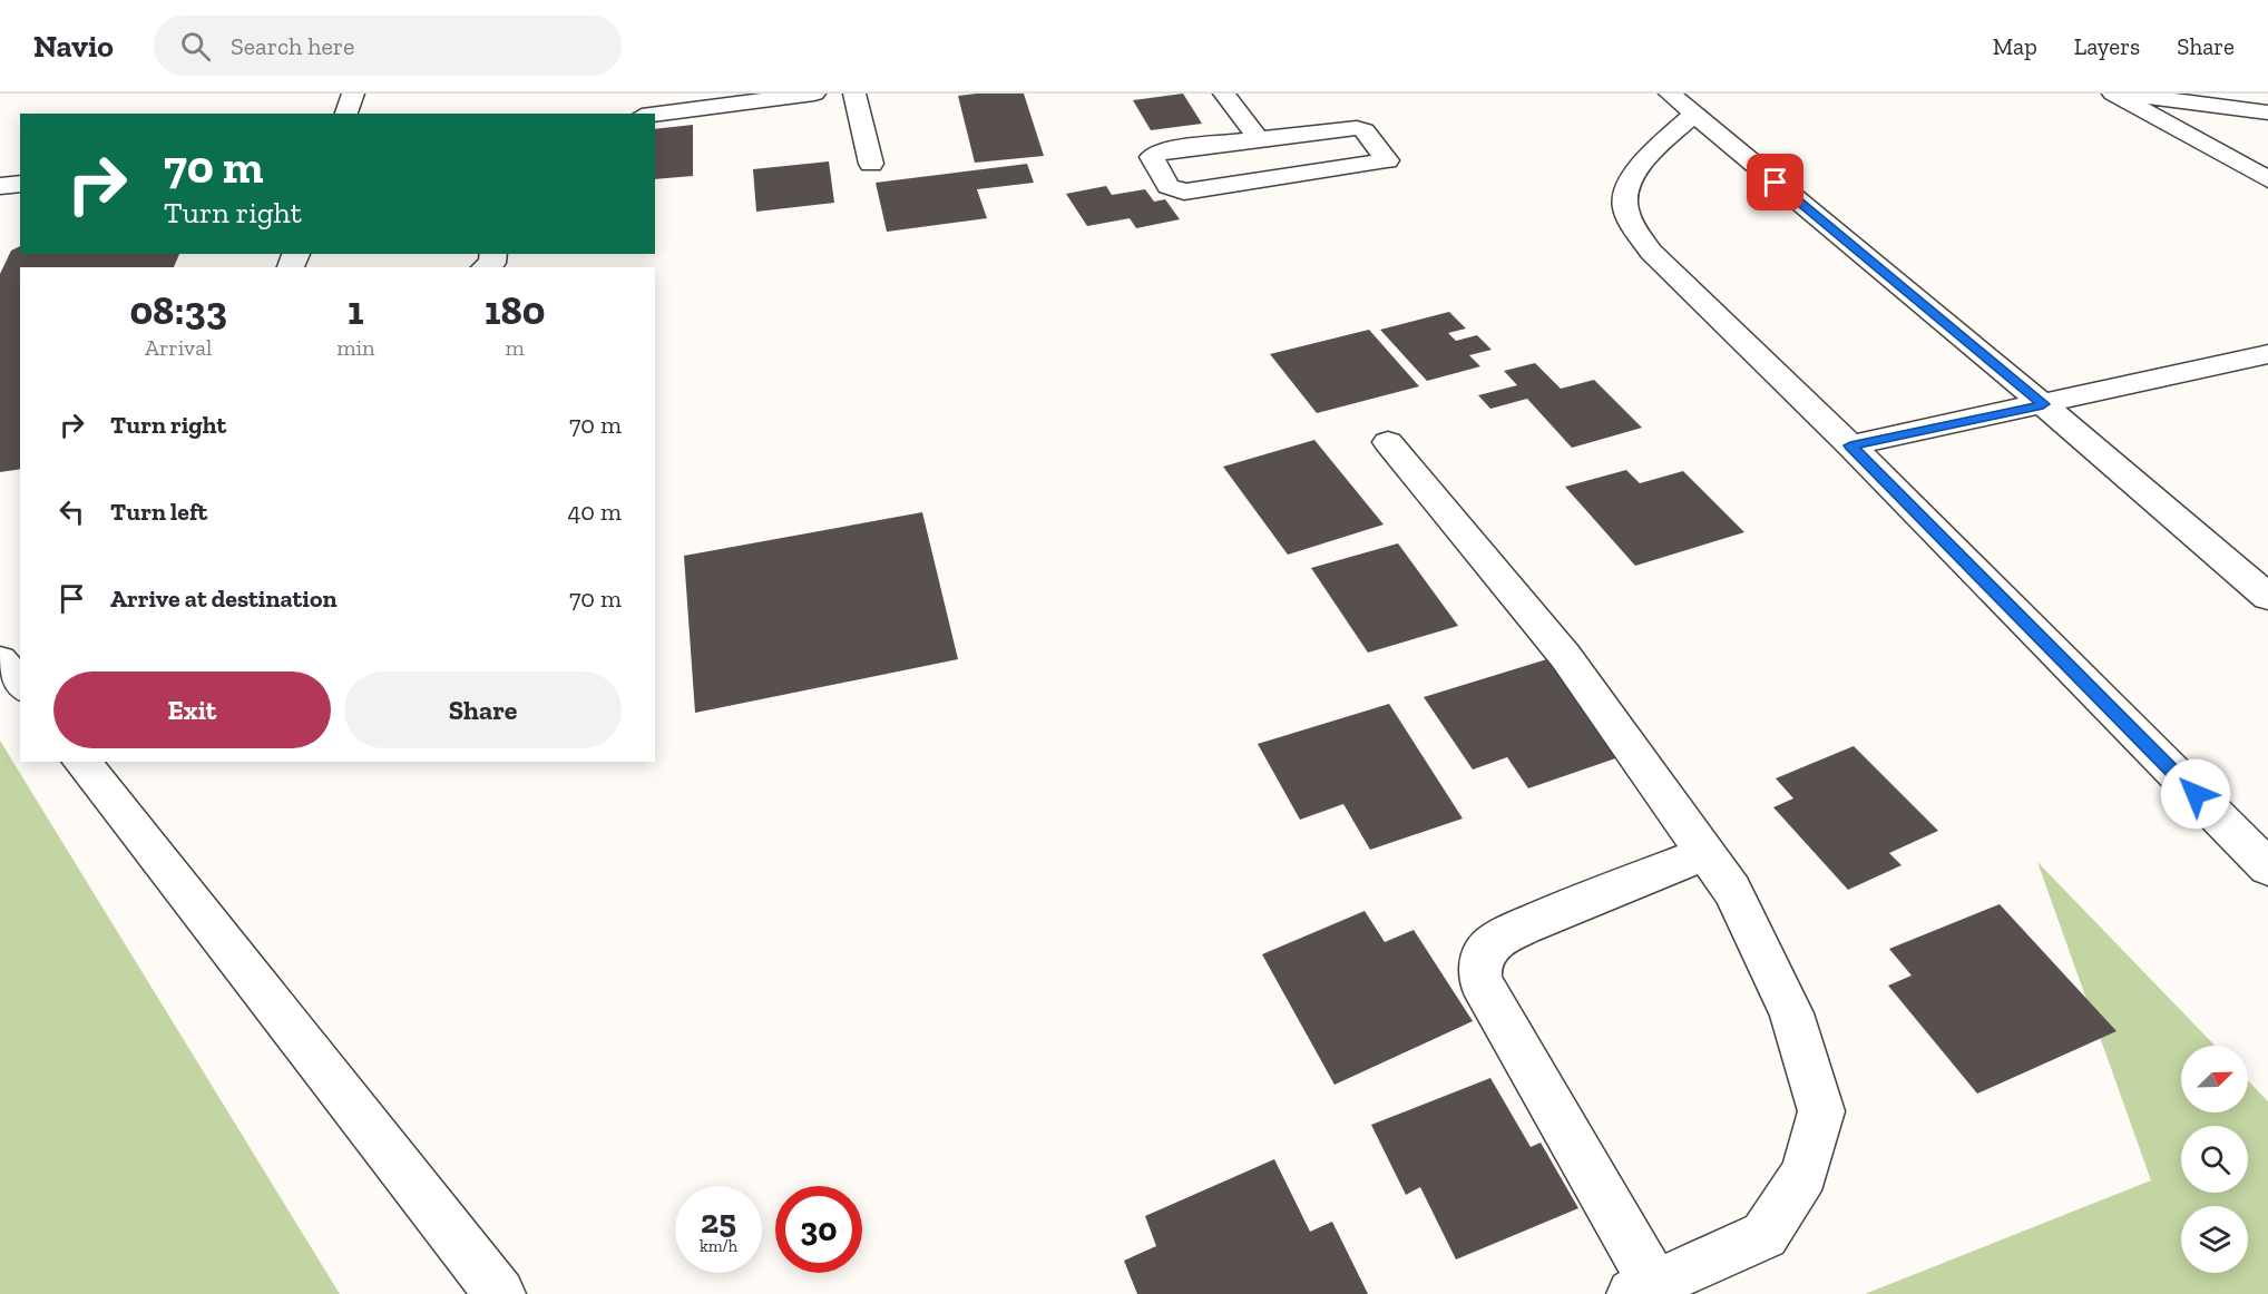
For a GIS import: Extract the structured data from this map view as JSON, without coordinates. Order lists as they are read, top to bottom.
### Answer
{
  "north": "top right",
  "page": {
    "header": "Navio",
    "search": "Search here",
    "nav": ["Map", "Layers", "Share"],
    "turn": ["70 m", "Turn right"],
    "eta": [
      "08:33",
      "Arrival",
      "1",
      "min",
      "180",
      "m"
    ],
    "list": [
      {
        "name": "Turn right",
        "value": "70 m"
      },
      {
        "name": "Turn left",
        "value": "40 m"
      },
      {
        "name": "Arrive at destination",
        "value": "70 m"
      }
    ],
    "buttons": ["Exit", "Share"],
    "speed": "25 km/h",
    "limit": "30"
  }
}
